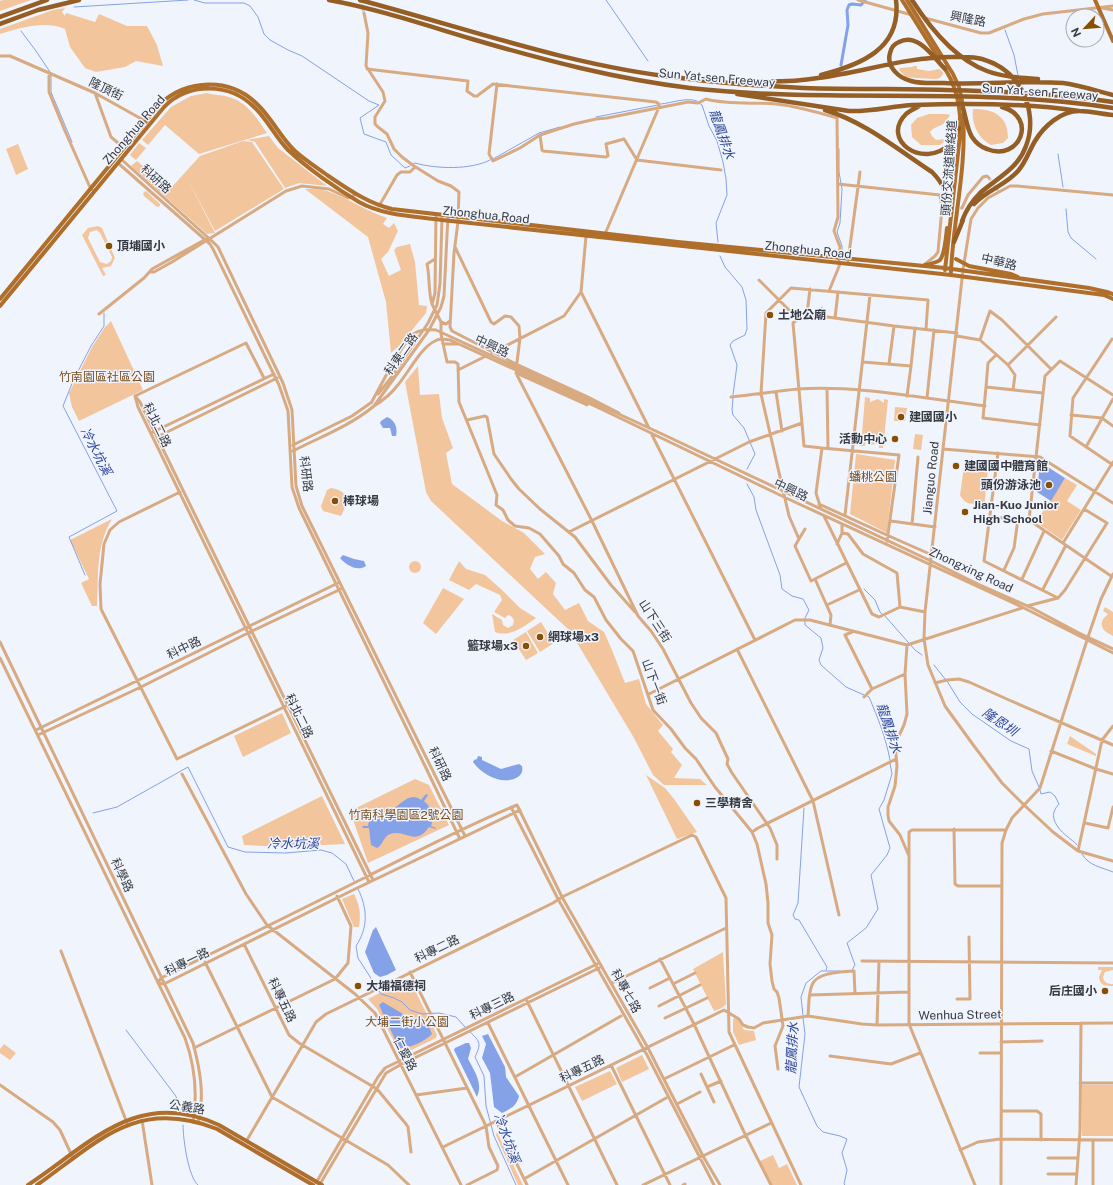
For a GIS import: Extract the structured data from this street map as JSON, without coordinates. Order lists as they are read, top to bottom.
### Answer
{
  "streets": {
    "highway": ["Sun Yat-sen Freeway"],
    "main road": [
      "Zhonghua Road",
      "頭份交流道聯絡道",
      "中華路",
      "公義路"
    ],
    "street": [
      "興隆路",
      "隆頂街",
      "科研路",
      "中興路",
      "科東二路",
      "科北二路",
      "Jianguo Road",
      "Zhongxing Road",
      "山下三街",
      "科中路",
      "山下一街",
      "科學路",
      "科專二路",
      "科專一路",
      "科專七路",
      "科專五路",
      "科專三路",
      "Wenhua Street",
      "仁愛路"
    ]
  },
  "crossings": [
    ["隆頂街", "Zhonghua Road"],
    ["Zhonghua Road", "頭份交流道聯絡道"],
    ["Zhonghua Road", "科研路"],
    ["Zhonghua Road", "中華路"],
    ["Zhonghua Road", "科東二路"],
    ["Zhonghua Road", "Jianguo Road"],
    ["科研路", "科東二路"],
    ["科研路", "科中路"],
    ["科研路", "科專一路"],
    ["中華路", "Jianguo Road"],
    ["中興路", "科東二路"],
    ["中興路", "Zhongxing Road"],
    ["中興路", "山下三街"],
    ["科北二路", "科中路"],
    ["科北二路", "科專一路"],
    ["Jianguo Road", "Zhongxing Road"],
    ["科中路", "科學路"],
    ["山下一街", "Wenhua Street"],
    ["科學路", "科專一路"],
    ["科學路", "公義路"],
    ["科專二路", "科專七路"],
    ["科專二路", "科專五路"],
    ["科專二路", "仁愛路"],
    ["科專二路", "公義路"],
    ["科專一路", "科專七路"],
    ["科專一路", "科專五路"],
    ["科專一路", "仁愛路"],
    ["科專七路", "科專五路"],
    ["科專七路", "科專三路"],
    ["科專五路", "科專三路"],
    ["科專五路", "Wenhua Street"],
    ["科專五路", "仁愛路"],
    ["科專三路", "仁愛路"],
    ["科專三路", "公義路"]
  ],
  "water": ["龍鳳排水", "冷水坑溪", "隆恩圳"],
  "parks": [
    "竹南園區社區公園",
    "蟠桃公園",
    "竹南科學園區2號公園",
    "大埔二街小公園"
  ],
  "places": [
    "頂埔國小",
    "土地公廟",
    "建國國小",
    "活動中心",
    "建國國中體育館",
    "頭份游泳池",
    "棒球場",
    "Jian-Kuo Junior High School",
    "網球場x3",
    "籃球場x3",
    "三學精舍",
    "大埔福德祠",
    "后庄國小"
  ],
  "north": "bottom left"
}
